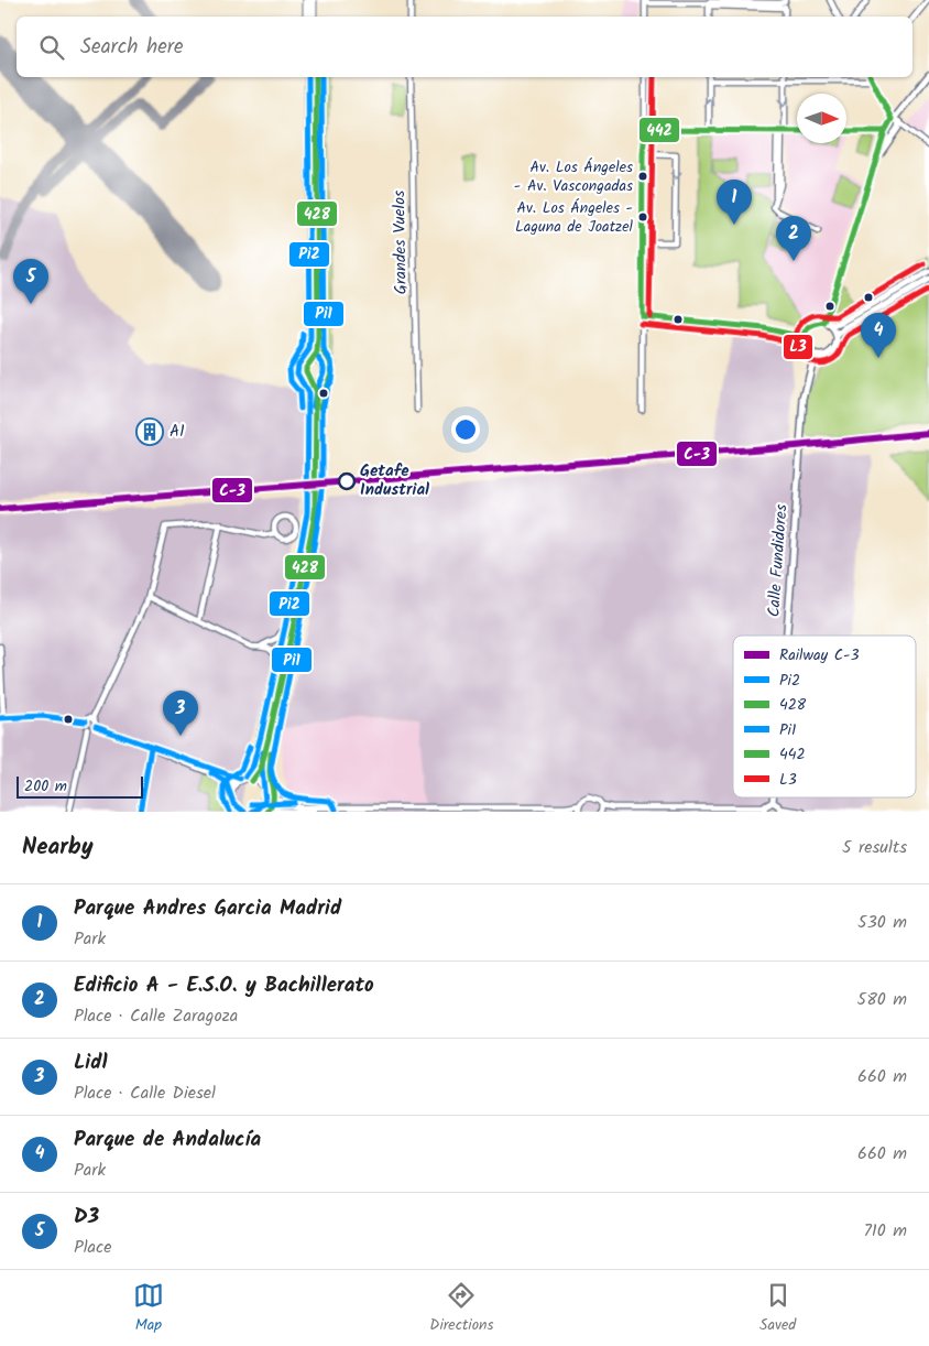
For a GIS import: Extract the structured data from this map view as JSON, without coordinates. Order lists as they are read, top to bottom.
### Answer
{
  "streets": {
    "street": ["Grandes Vuelos", "Calle Fundidores"]
  },
  "places": {
    "other": ["Av. Los Ángeles - Av. Vascongadas", "Av. Los Ángeles - Laguna de Joatzel", "Getafe Industrial"],
    "building": ["A1"]
  },
  "lines": [
    "transit line Pi2",
    "transit line 428",
    "transit line Pi1",
    "transit line 442",
    "transit line L3",
    "rail line C-3"
  ],
  "legend": [
    "Railway C-3",
    "Pi2",
    "428",
    "Pi1",
    "442",
    "L3"
  ],
  "scale_bar": "200 m",
  "north": "right",
  "page": {
    "search": "Search here",
    "pins": [
      "1",
      "2",
      "5",
      "4",
      "3"
    ],
    "scale": "200 m",
    "heading": ["Nearby", "5 results"],
    "list": [
      {
        "mark": "1",
        "name": "Parque Andres Garcia Madrid",
        "note": "Park",
        "value": "530 m"
      },
      {
        "mark": "2",
        "name": "Edificio A - E.S.O. y Bachillerato",
        "note": "Place · Calle Zaragoza",
        "value": "580 m"
      },
      {
        "mark": "3",
        "name": "Lidl",
        "note": "Place · Calle Diesel",
        "value": "660 m"
      },
      {
        "mark": "4",
        "name": "Parque de Andalucía",
        "note": "Park",
        "value": "660 m"
      },
      {
        "mark": "5",
        "name": "D3",
        "note": "Place",
        "value": "710 m"
      }
    ],
    "nav": ["Map", "Directions", "Saved"]
  }
}
